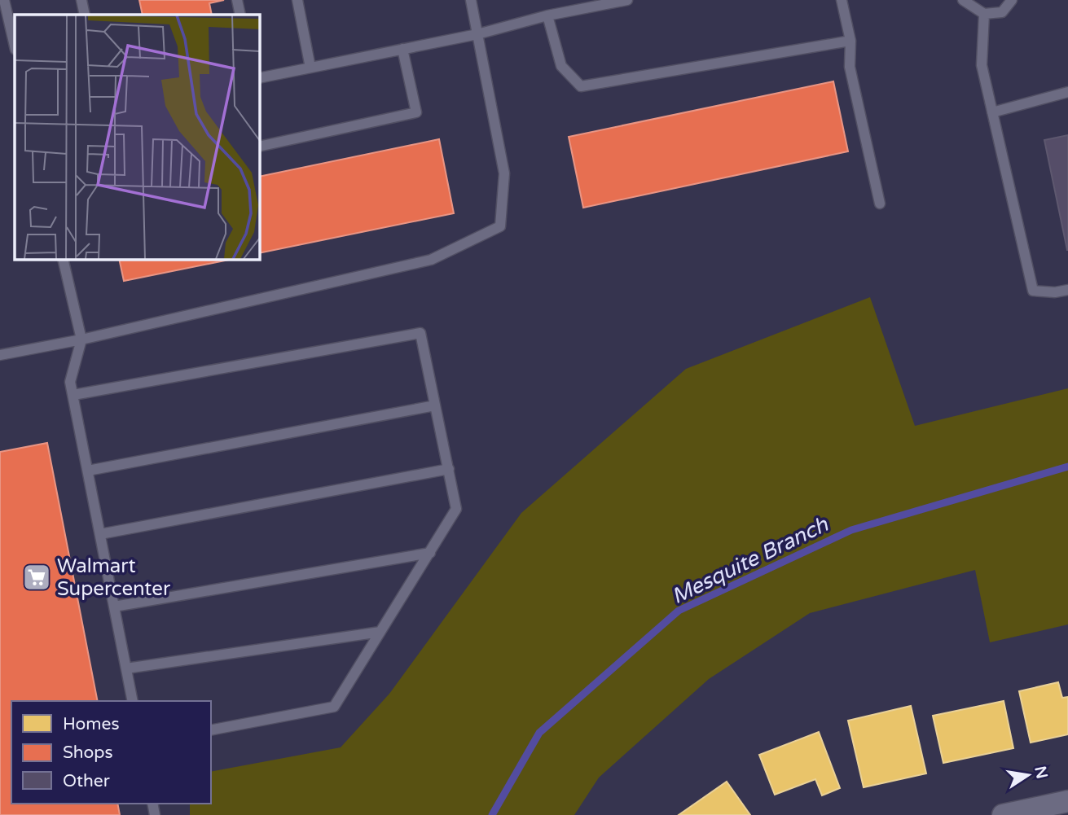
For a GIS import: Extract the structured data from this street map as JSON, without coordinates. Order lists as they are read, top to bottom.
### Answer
{
  "water": ["Mesquite Branch"],
  "places": {
    "supermarket": ["Walmart Supercenter"]
  },
  "legend": ["Homes", "Shops", "Other"],
  "north": "right"
}
